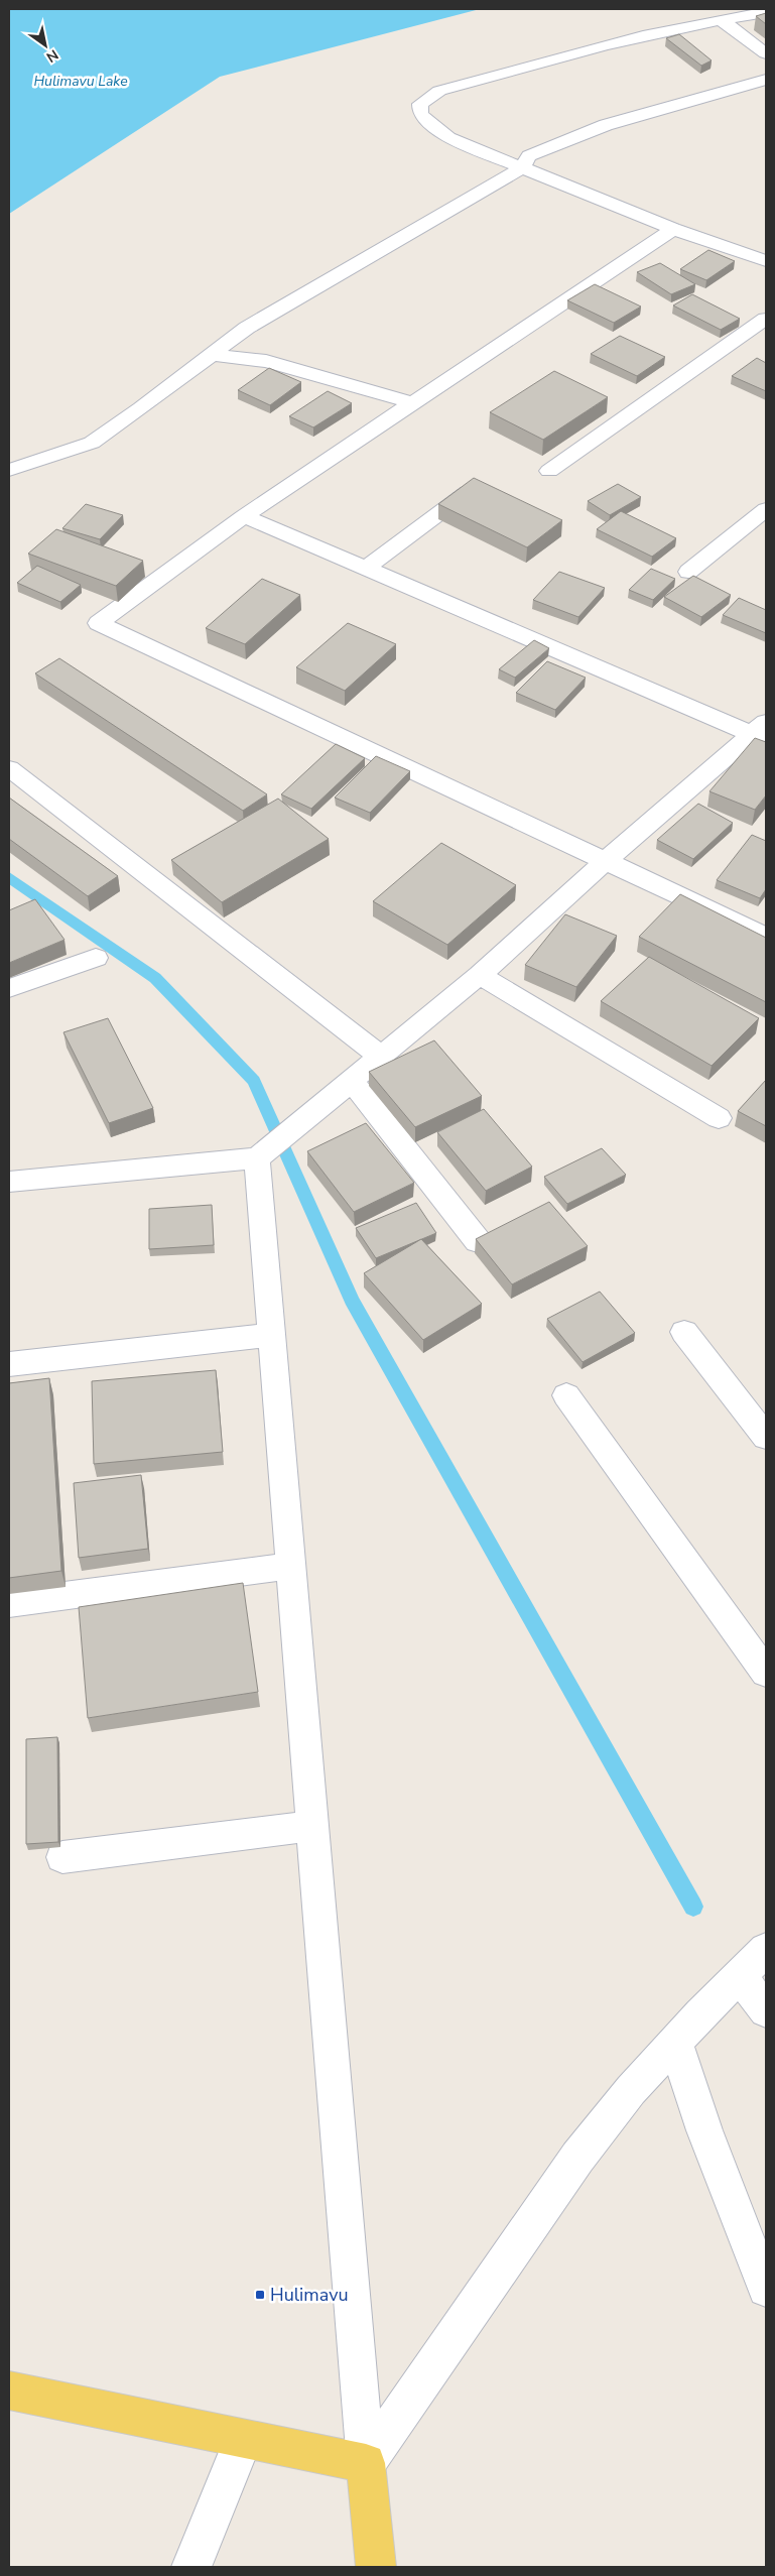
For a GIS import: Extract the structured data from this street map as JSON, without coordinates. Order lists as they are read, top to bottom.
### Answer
{
  "water": ["Hulimavu Lake"],
  "places": {
    "transit": ["Hulimavu"]
  },
  "north": "bottom right"
}
